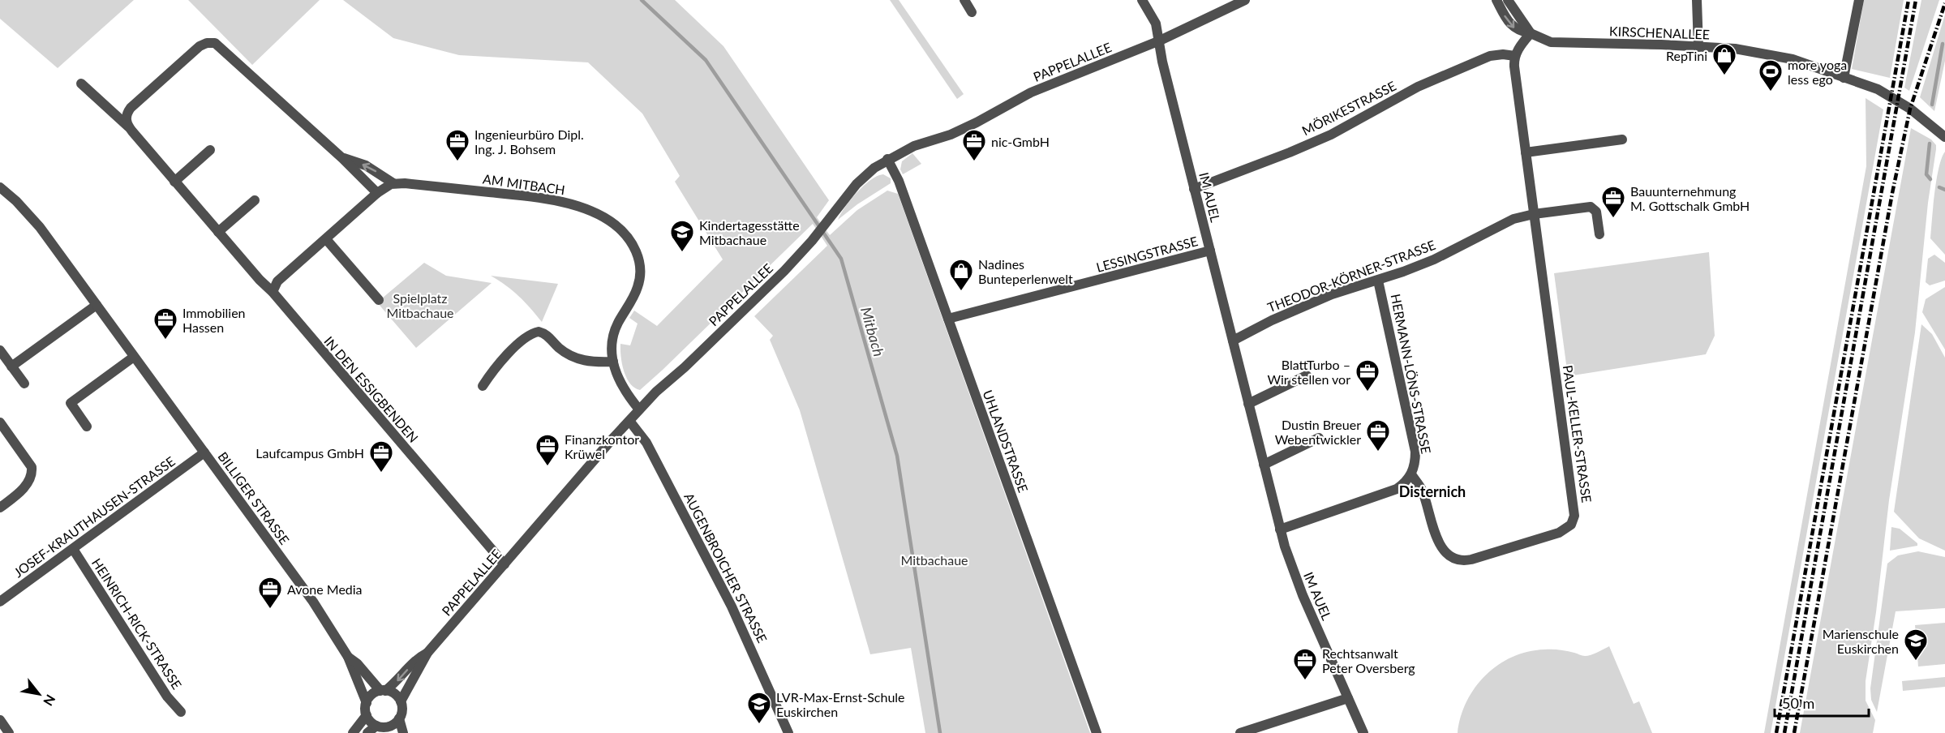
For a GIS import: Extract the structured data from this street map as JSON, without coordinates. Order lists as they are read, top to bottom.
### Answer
{
  "streets": {
    "street": [
      "KIRSCHENALLEE",
      "PAPPELALLEE",
      "MÖRIKESTRASSE",
      "AM MITBACH",
      "IM AUEL",
      "LESSINGSTRASSE",
      "THEODOR-KÖRNER-STRASSE",
      "HERMANN-LÖNS-STRASSE",
      "IN DEN ESSIGBENDEN",
      "PAUL-KELLER-STRASSE",
      "UHLANDSTRASSE",
      "BILLIGER STRASSE",
      "JOSEF-KRAUTHAUSEN-STRASSE",
      "AUGENBROICHER STRASSE",
      "HEINRICH-RICK-STRASSE"
    ]
  },
  "crossings": [
    ["PAPPELALLEE", "AM MITBACH"],
    ["PAPPELALLEE", "IM AUEL"],
    ["PAPPELALLEE", "IN DEN ESSIGBENDEN"],
    ["PAPPELALLEE", "UHLANDSTRASSE"],
    ["PAPPELALLEE", "BILLIGER STRASSE"],
    ["PAPPELALLEE", "AUGENBROICHER STRASSE"],
    ["MÖRIKESTRASSE", "IM AUEL"],
    ["MÖRIKESTRASSE", "PAUL-KELLER-STRASSE"],
    ["IM AUEL", "LESSINGSTRASSE"],
    ["IM AUEL", "THEODOR-KÖRNER-STRASSE"],
    ["LESSINGSTRASSE", "UHLANDSTRASSE"],
    ["THEODOR-KÖRNER-STRASSE", "HERMANN-LÖNS-STRASSE"],
    ["THEODOR-KÖRNER-STRASSE", "PAUL-KELLER-STRASSE"],
    ["HERMANN-LÖNS-STRASSE", "PAUL-KELLER-STRASSE"],
    ["BILLIGER STRASSE", "JOSEF-KRAUTHAUSEN-STRASSE"],
    ["JOSEF-KRAUTHAUSEN-STRASSE", "HEINRICH-RICK-STRASSE"]
  ],
  "districts": ["Disternich"],
  "water": ["Mitbach"],
  "parks": ["Spielplatz Mitbachaue", "Mitbachaue"],
  "places": {
    "shop": ["RepTini", "Nadines Bunteperlenwelt"],
    "sports": ["more yoga less ego"],
    "office": [
      "Ingenieurbüro Dipl. Ing. J. Bohsem",
      "nic-GmbH",
      "Bauunternehmung M. Gottschalk GmbH",
      "Immobilien Hassen",
      "BlattTurbo – Wir stellen vor",
      "Dustin Breuer Webentwickler",
      "Finanzkontor Krüwel",
      "Laufcampus GmbH",
      "Avone Media",
      "Rechtsanwalt Peter Oversberg"
    ],
    "school or university": ["Kindertagesstätte Mitbachaue", "Marienschule Euskirchen", "LVR-Max-Ernst-Schule Euskirchen"]
  },
  "scale_bar": "50 m",
  "north": "bottom right"
}
